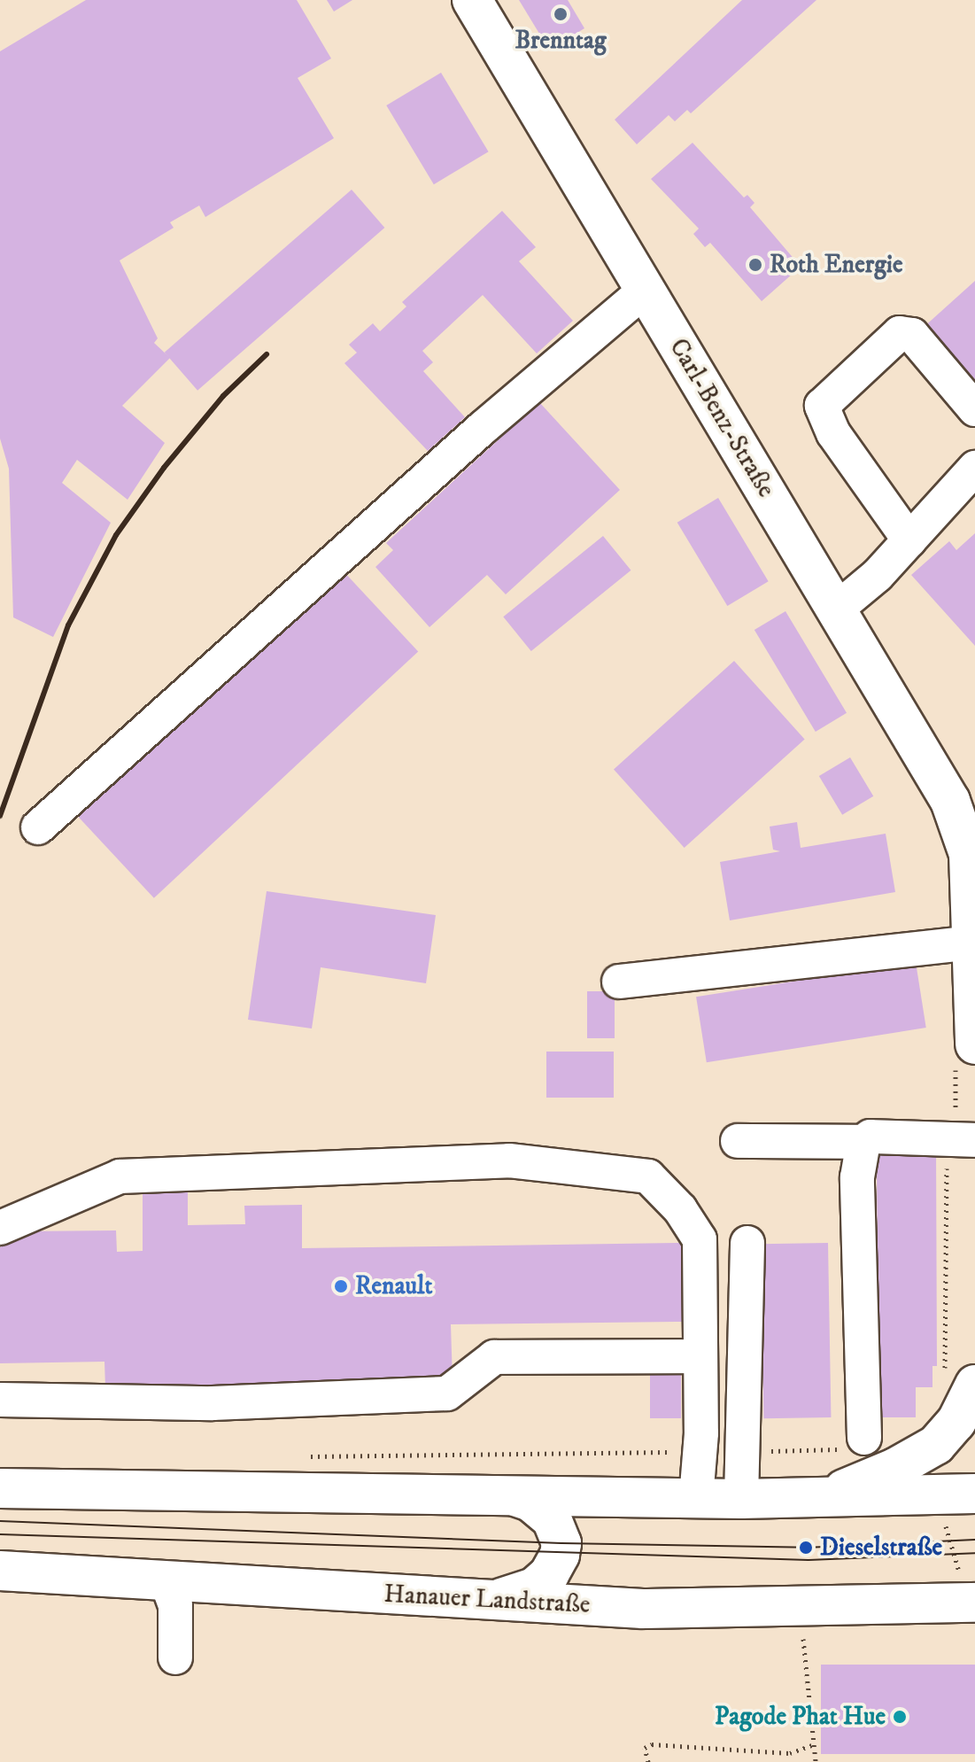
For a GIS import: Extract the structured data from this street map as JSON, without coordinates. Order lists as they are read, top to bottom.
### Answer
{
  "streets": {
    "main road": ["Carl-Benz-Straße", "Hanauer Landstraße"]
  },
  "places": [
    "Brenntag",
    "Roth Energie",
    "Renault",
    "Dieselstraße",
    "Pagode Phat Hue"
  ]
}
